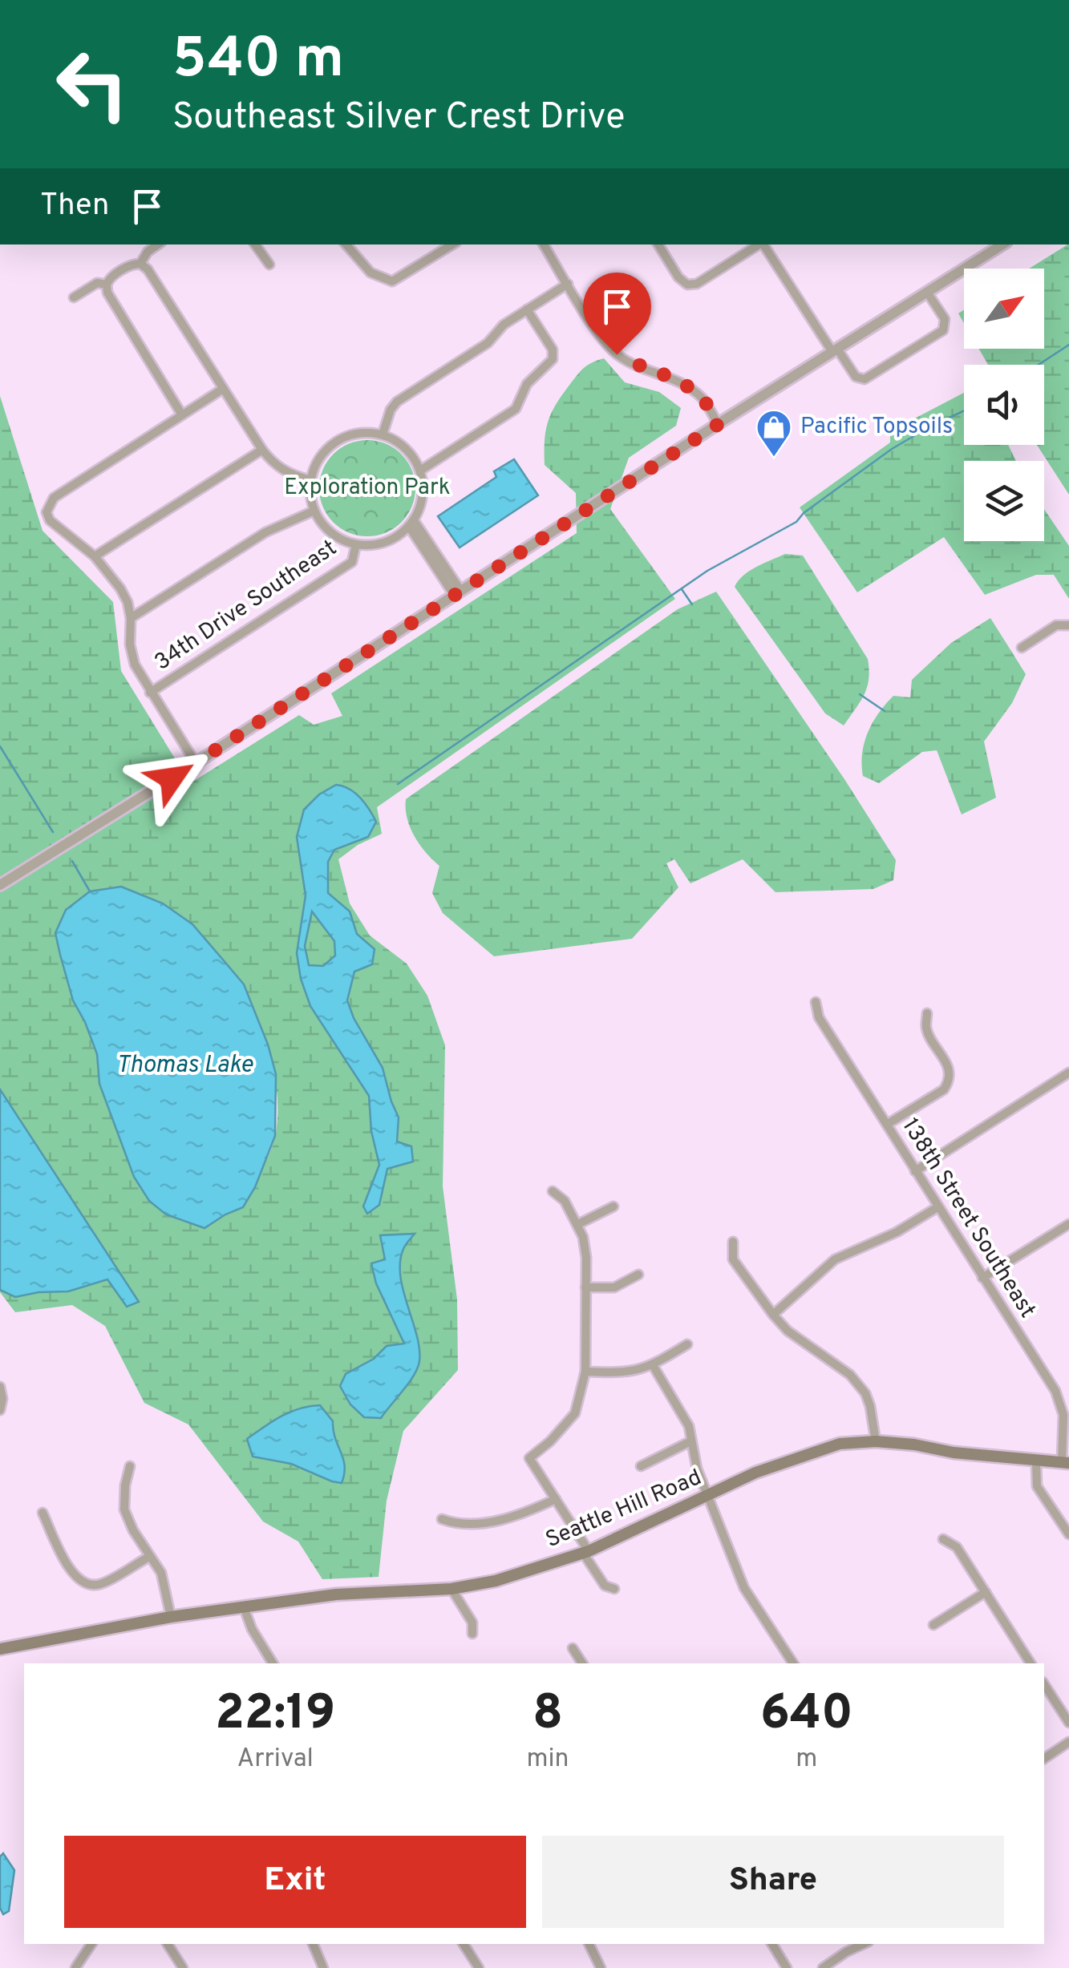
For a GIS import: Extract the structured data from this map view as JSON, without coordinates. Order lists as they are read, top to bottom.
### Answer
{
  "streets": {
    "main road": ["Seattle Hill Road"],
    "street": ["34th Drive Southeast", "138th Street Southeast"]
  },
  "crossings": [
    ["138th Street Southeast", "Seattle Hill Road"]
  ],
  "water": ["Thomas Lake"],
  "parks": ["Exploration Park"],
  "places": {
    "shop": ["Pacific Topsoils"]
  },
  "north": "top right",
  "page": {
    "turn": ["540 m", "Southeast Silver Crest Drive"],
    "then": "Then",
    "eta": [
      "22:19",
      "Arrival",
      "8",
      "min",
      "640",
      "m"
    ],
    "buttons": ["Exit", "Share"]
  }
}
